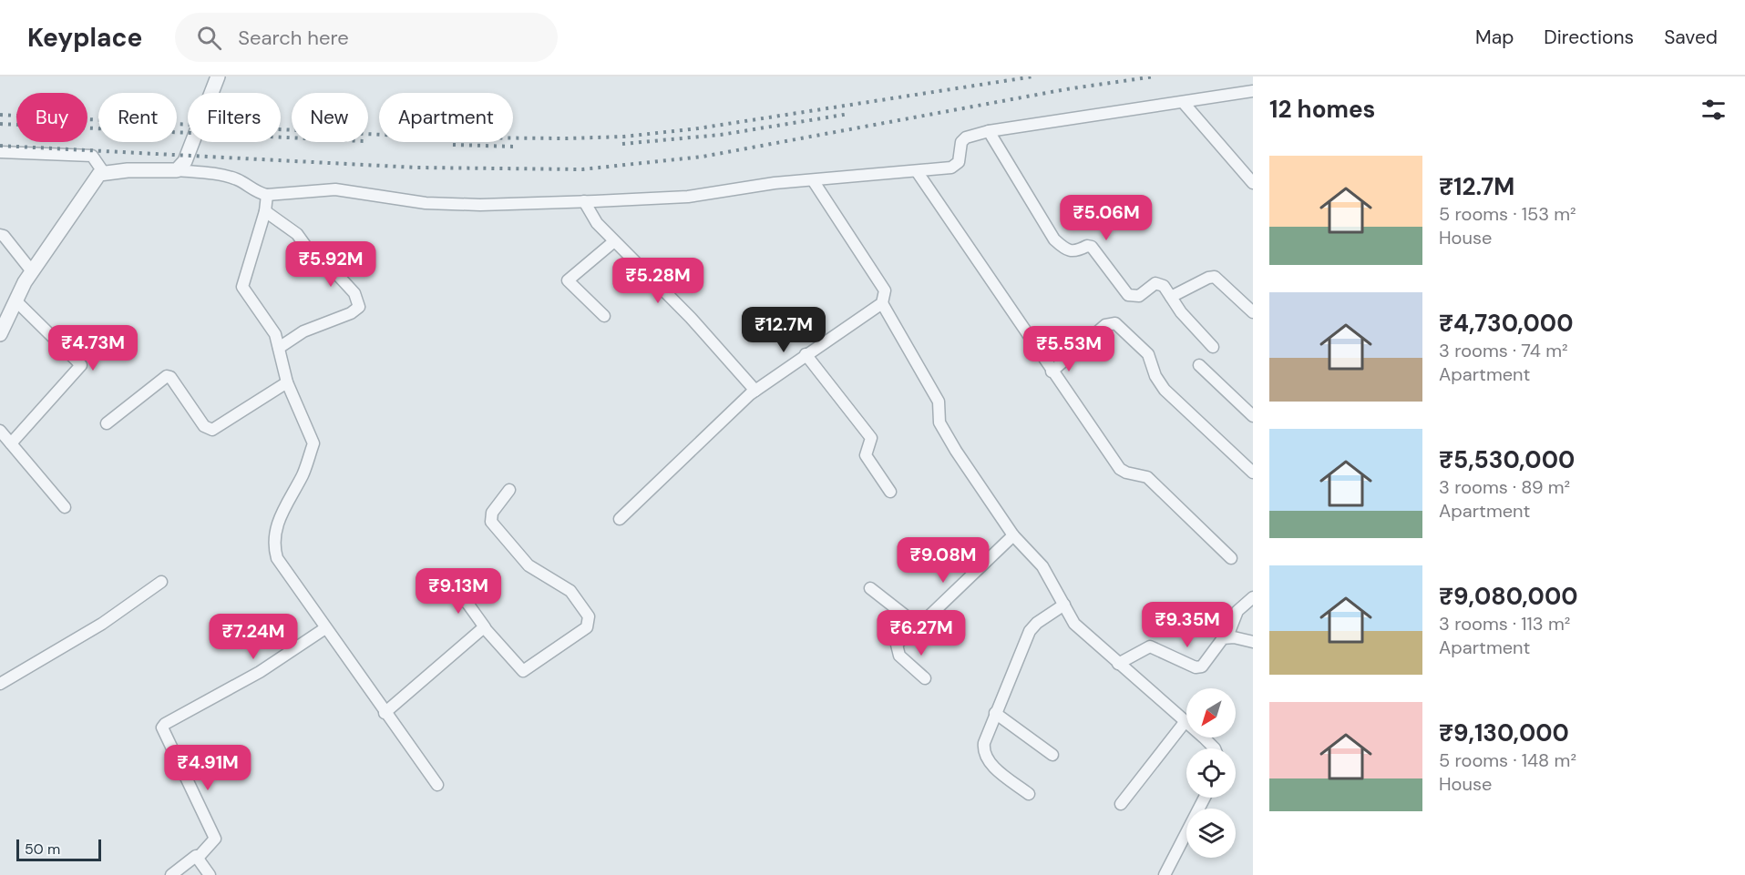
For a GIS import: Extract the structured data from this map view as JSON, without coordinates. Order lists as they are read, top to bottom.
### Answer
{
  "scale_bar": "50 m",
  "north": "bottom left",
  "page": {
    "header": "Keyplace",
    "search": "Search here",
    "nav": ["Map", "Directions", "Saved"],
    "heading": "12 homes",
    "chip": [
      "Buy",
      "Rent",
      "Filters",
      "New",
      "Apartment"
    ],
    "list": [
      {
        "name": "₹12.7M",
        "note": "5 rooms · 153 m² · House"
      },
      {
        "name": "₹4,730,000",
        "note": "3 rooms · 74 m² · Apartment"
      },
      {
        "name": "₹5,530,000",
        "note": "3 rooms · 89 m² · Apartment"
      },
      {
        "name": "₹9,080,000",
        "note": "3 rooms · 113 m² · Apartment"
      },
      {
        "name": "₹9,130,000",
        "note": "5 rooms · 148 m² · House"
      }
    ],
    "price": [
      "₹5.06M",
      "₹5.92M",
      "₹5.28M",
      "₹12.7M",
      "₹4.73M",
      "₹5.53M",
      "₹9.08M",
      "₹9.13M",
      "₹9.35M",
      "₹6.27M",
      "₹7.24M",
      "₹4.91M"
    ],
    "scale": "50 m"
  }
}
